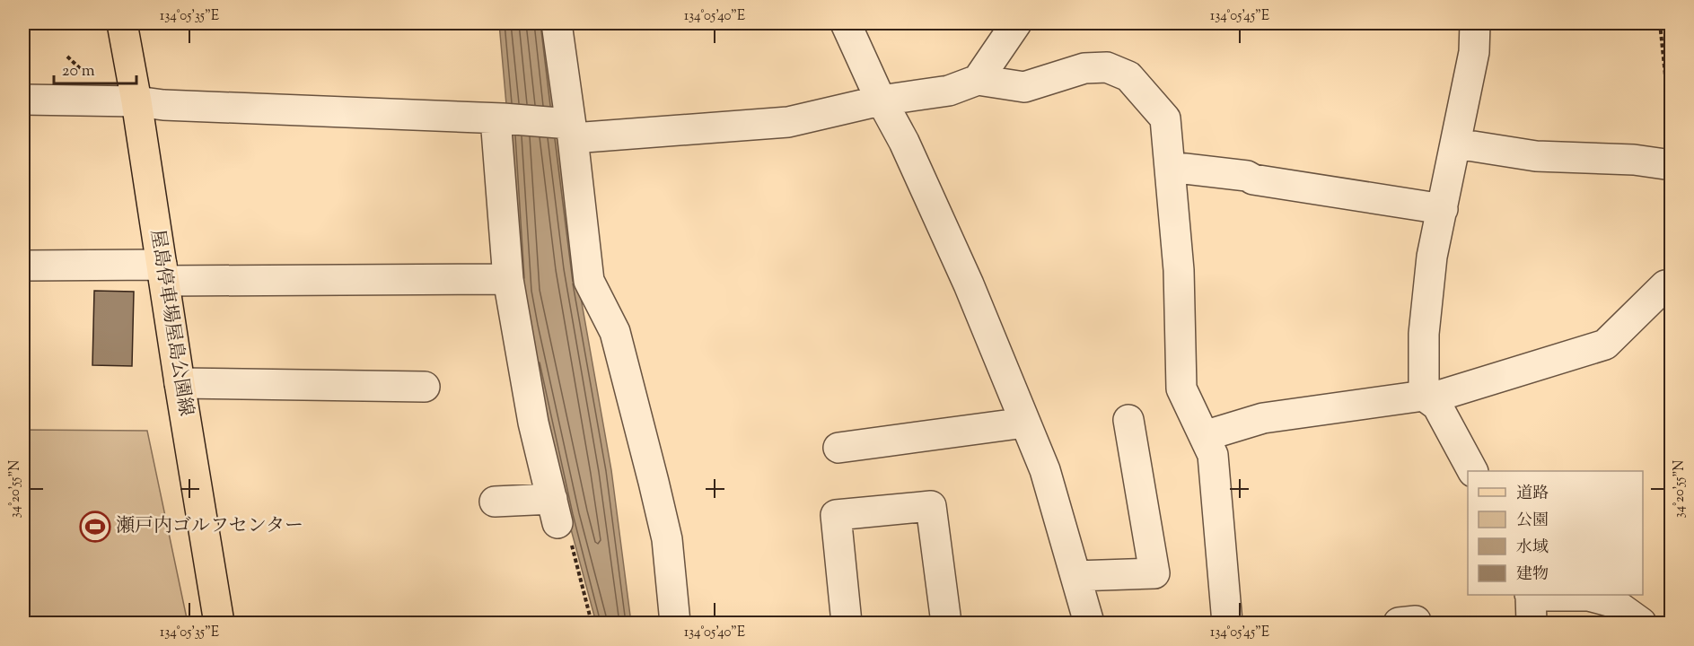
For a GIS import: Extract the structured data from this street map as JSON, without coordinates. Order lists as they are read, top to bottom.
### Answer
{
  "streets": {
    "main road": ["屋島停車場屋島公園線"]
  },
  "places": {
    "sports": ["瀬戸内ゴルフセンター"]
  },
  "legend": [
    "道路",
    "公園",
    "水域",
    "建物"
  ],
  "scale_bar": "20 m",
  "coordinates": [
    "134°05'35\"E",
    "134°05'40\"E",
    "134°05'45\"E",
    "34°20'55\"N"
  ]
}
